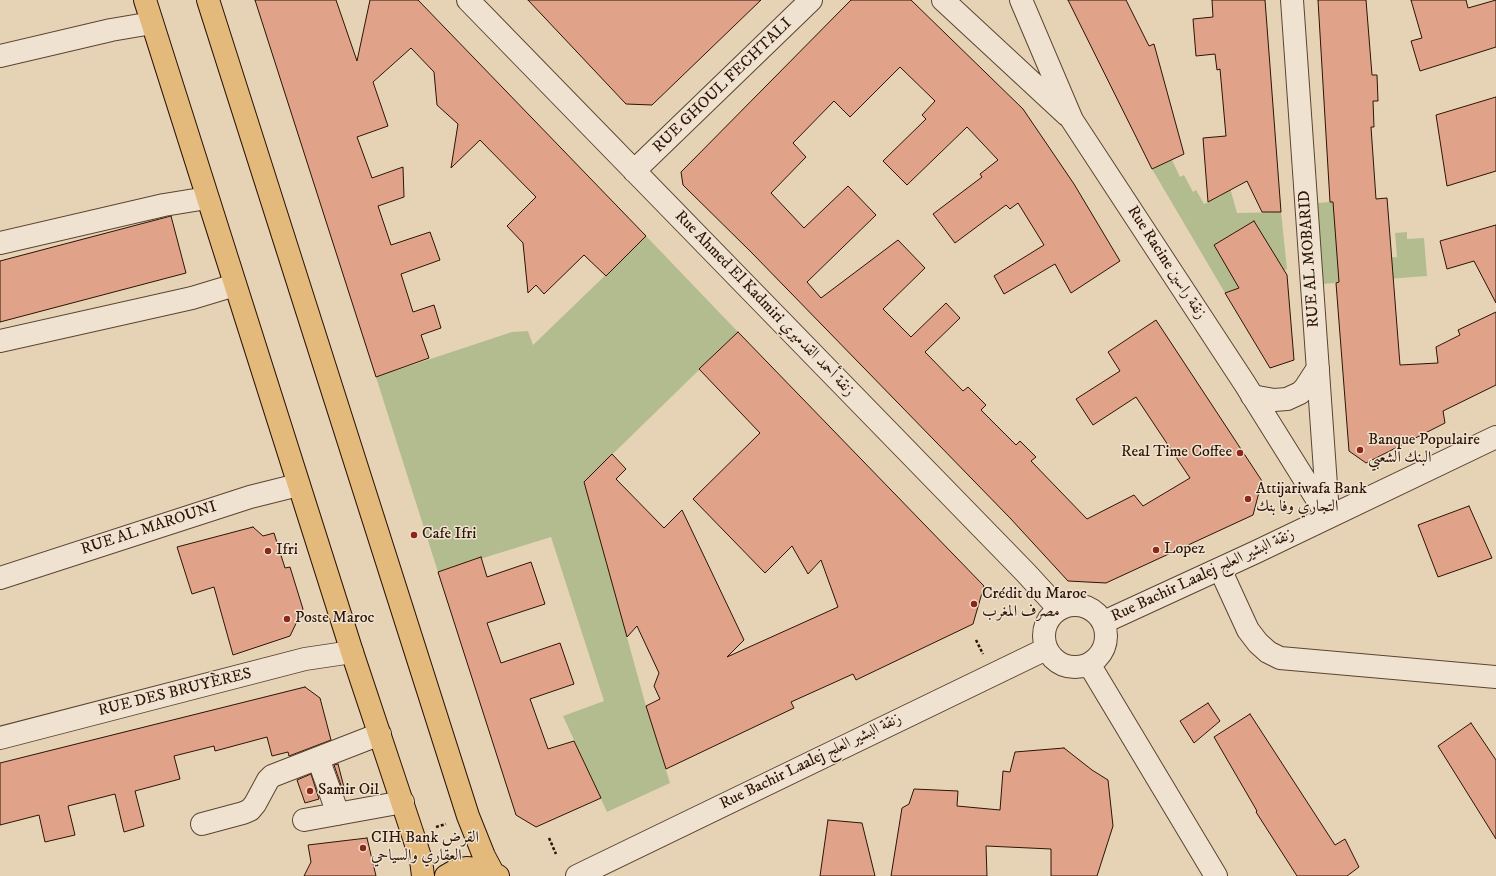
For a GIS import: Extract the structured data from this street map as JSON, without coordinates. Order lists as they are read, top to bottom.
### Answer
{
  "streets": {
    "street": [
      "RUE GHOUL FECHTALI",
      "RUE AL MOBARID",
      "Rue Racine زنقة راسين",
      "Rue Ahmed El Kadmiri زنقة أحمد القدميري",
      "RUE AL MAROUNI",
      "Rue Bachir Laalej زنقة البشير العلج",
      "RUE DES BRUYÈRES"
    ]
  },
  "crossings": [
    ["RUE GHOUL FECHTALI", "Rue Ahmed El Kadmiri زنقة أحمد القدميري"],
    ["RUE AL MOBARID", "Rue Racine زنقة راسين"],
    ["RUE AL MOBARID", "Rue Bachir Laalej زنقة البشير العلج"],
    ["Rue Racine زنقة راسين", "Rue Bachir Laalej زنقة البشير العلج"],
    ["Rue Ahmed El Kadmiri زنقة أحمد القدميري", "Rue Bachir Laalej زنقة البشير العلج"]
  ],
  "places": [
    "Banque Populaire البنك الشعبي",
    "Real Time Coffee",
    "Attijariwafa Bank التجاري وفا بنك",
    "Cafe Ifri",
    "Lopez",
    "Ifri",
    "Crédit du Maroc مصرف المغرب",
    "Poste Maroc",
    "Samir Oil",
    "CIH Bank القرض العقاري والسياحي"
  ]
}
